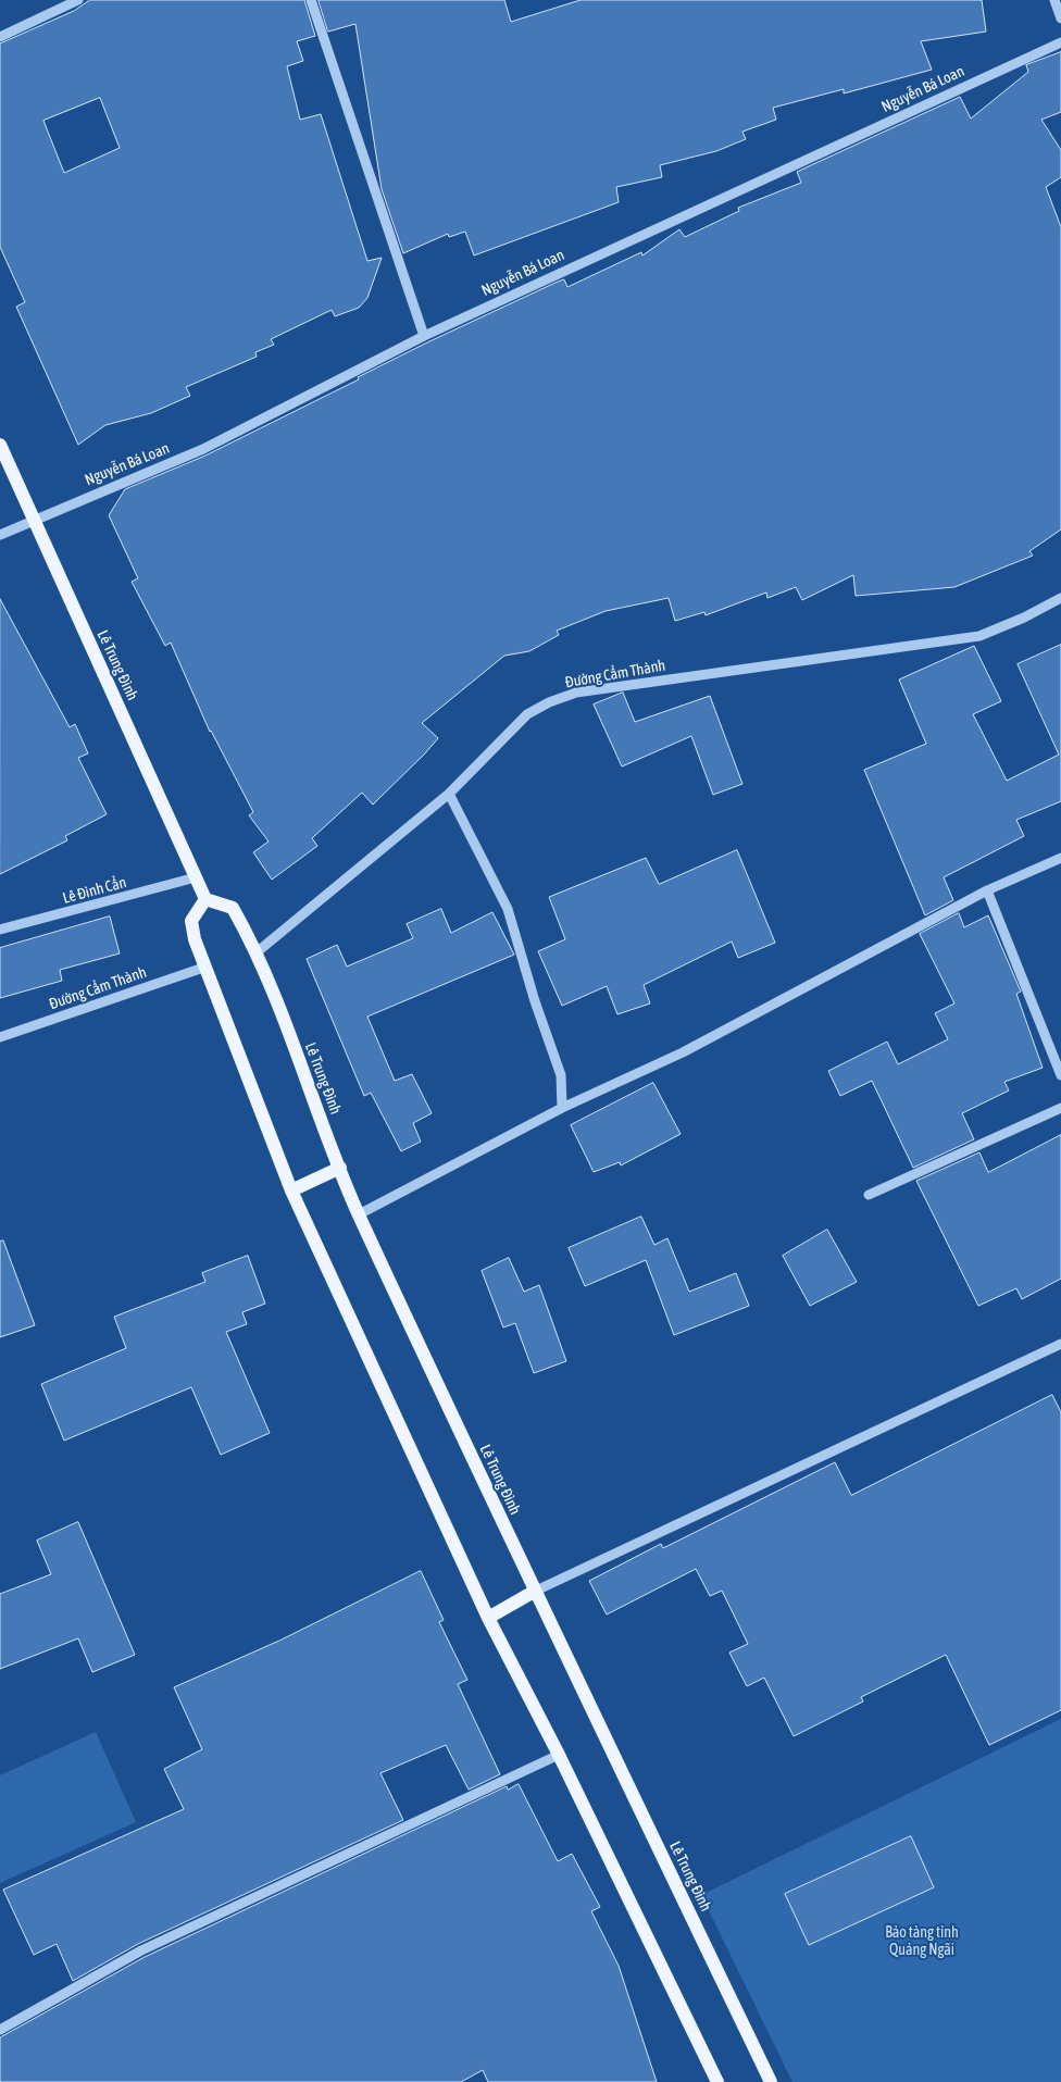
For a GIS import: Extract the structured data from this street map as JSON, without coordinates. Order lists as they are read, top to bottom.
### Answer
{
  "streets": {
    "main road": ["Lê Trung Đình"],
    "street": ["Nguyễn Bá Loan", "Đường Cẩm Thành", "Lê Đình Cẩn"]
  },
  "crossings": [
    ["Nguyễn Bá Loan", "Lê Trung Đình"],
    ["Lê Trung Đình", "Đường Cẩm Thành"],
    ["Lê Trung Đình", "Lê Đình Cẩn"]
  ],
  "parks": ["Bảo tàng tỉnh Quảng Ngãi"]
}
